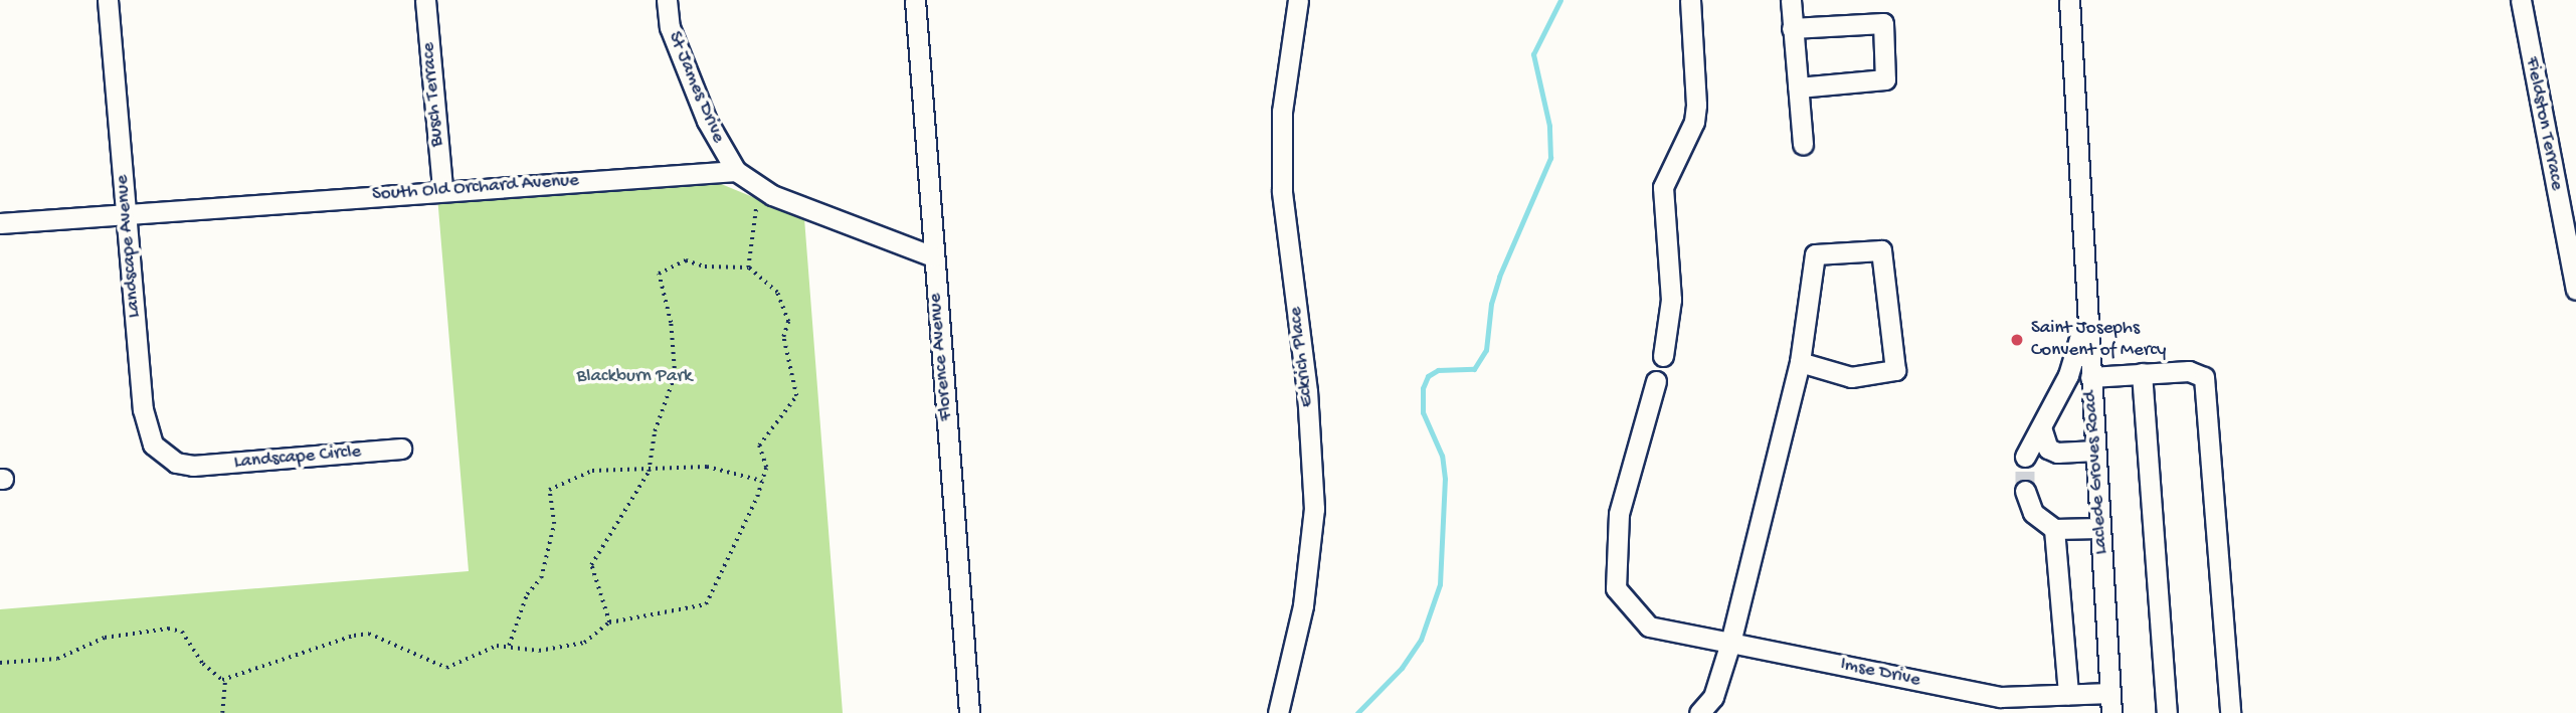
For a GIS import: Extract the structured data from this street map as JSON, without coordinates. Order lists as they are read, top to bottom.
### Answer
{
  "streets": {
    "street": [
      "St James Drive",
      "Busch Terrace",
      "Fieldston Terrace",
      "South Old Orchard Avenue",
      "Landscape Avenue",
      "Florence Avenue",
      "Eckrich Place",
      "Landscape Circle",
      "Laclede Groves Road",
      "Imse Drive"
    ]
  },
  "crossings": [
    ["St James Drive", "South Old Orchard Avenue"],
    ["Busch Terrace", "South Old Orchard Avenue"],
    ["South Old Orchard Avenue", "Landscape Avenue"],
    ["Landscape Avenue", "Landscape Circle"],
    ["Laclede Groves Road", "Imse Drive"]
  ],
  "parks": ["Blackburn Park"],
  "places": ["Saint Josephs Convent of Mercy"]
}
